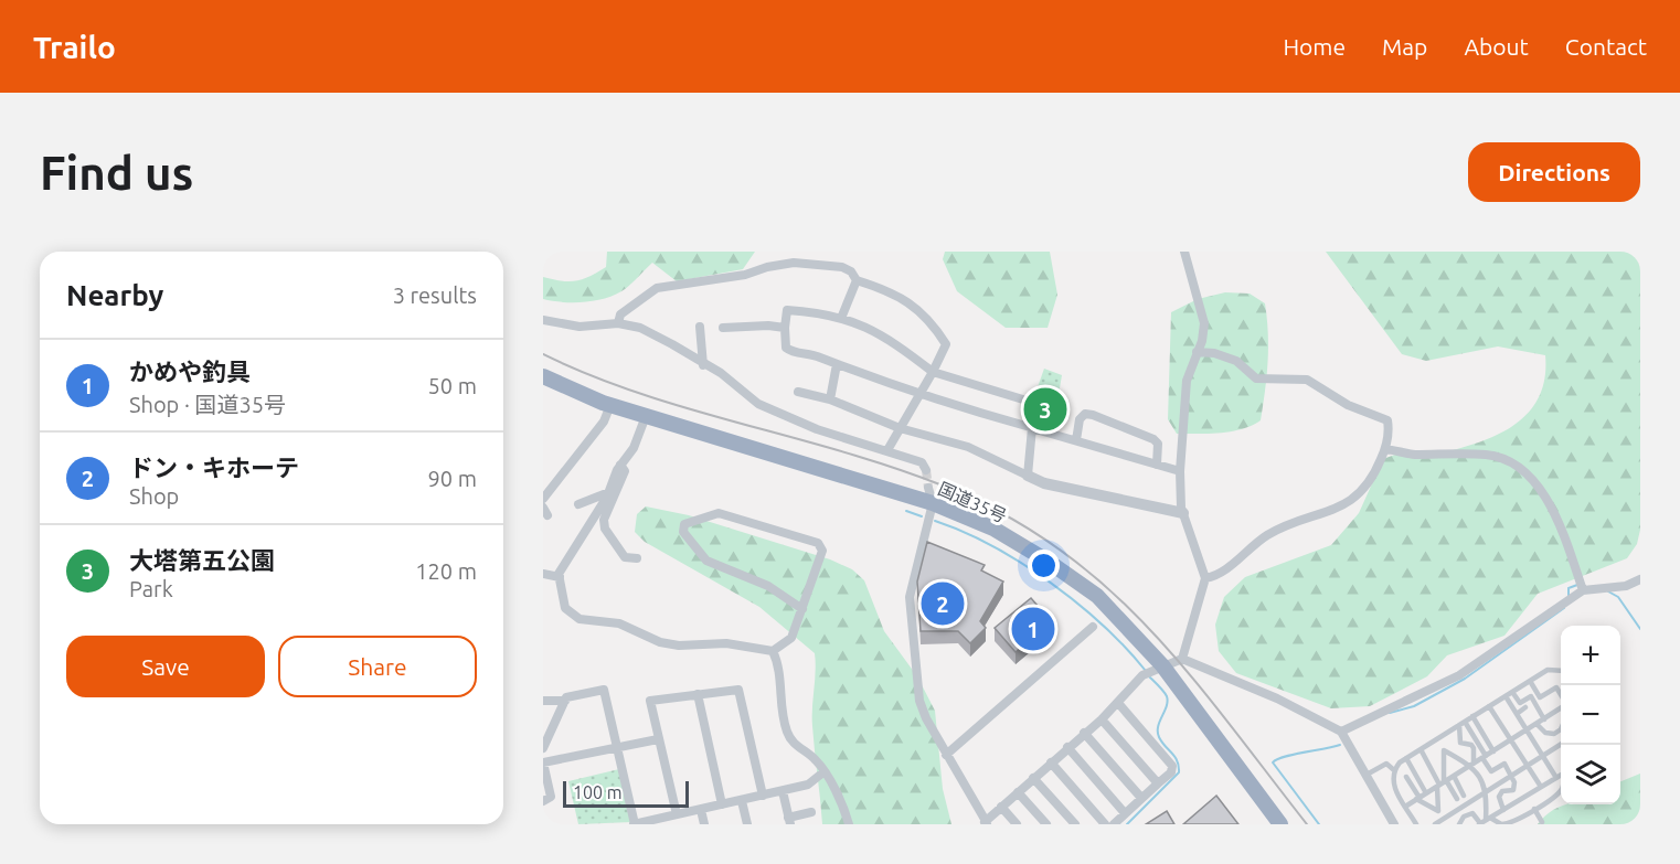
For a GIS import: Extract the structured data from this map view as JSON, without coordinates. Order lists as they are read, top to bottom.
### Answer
{
  "streets": {
    "highway": ["国道35号"]
  },
  "scale_bar": "100 m",
  "page": {
    "header": "Trailo",
    "nav": [
      "Home",
      "Map",
      "About",
      "Contact"
    ],
    "buttons": [
      "Directions",
      ["Save", "Share"]
    ],
    "title": "Find us",
    "heading": ["Nearby", "3 results"],
    "list": [
      {
        "mark": "1",
        "name": "かめや釣具",
        "note": "Shop · 国道35号",
        "value": "50 m"
      },
      {
        "mark": "2",
        "name": "ドン・キホーテ",
        "note": "Shop",
        "value": "90 m"
      },
      {
        "mark": "3",
        "name": "大塔第五公園",
        "note": "Park",
        "value": "120 m"
      }
    ],
    "pins": ["3", "2", "1"],
    "map_buttons": ["+", "−"],
    "scale": "100 m"
  }
}
